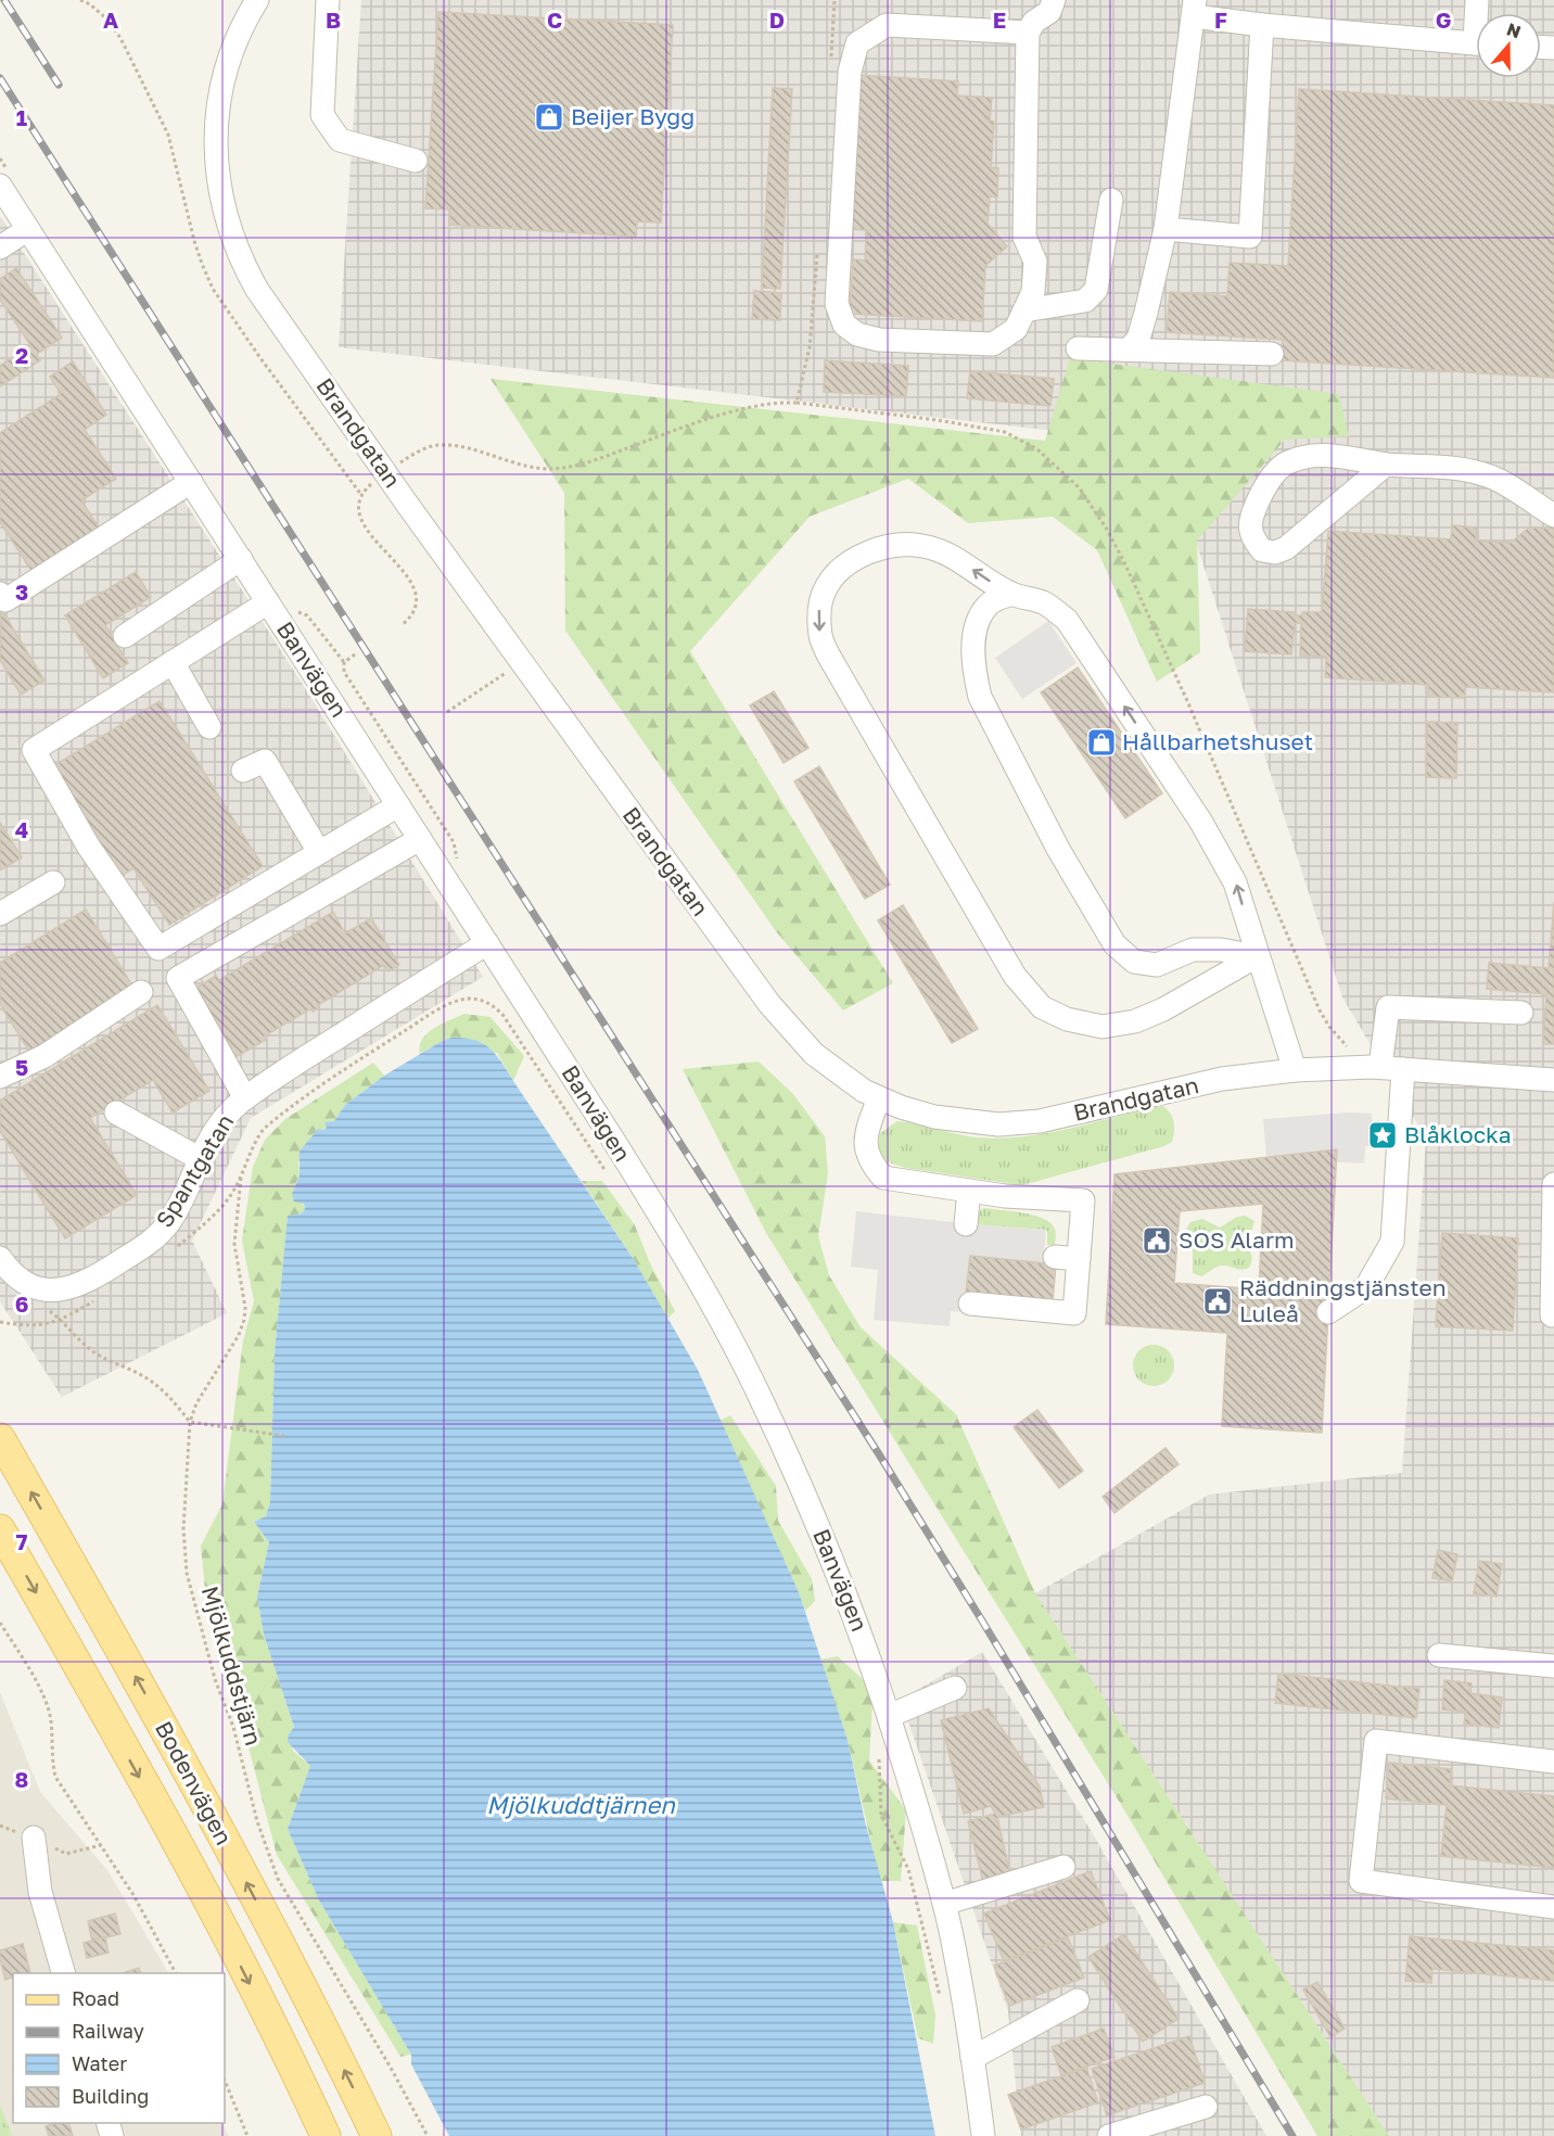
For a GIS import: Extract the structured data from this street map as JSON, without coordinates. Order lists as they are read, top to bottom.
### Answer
{
  "streets": {
    "main road": ["Bodenvägen"],
    "street": ["Brandgatan", "Banvägen", "Spantgatan"],
    "path": ["Mjölkuddstjärn"]
  },
  "crossings": [
    ["Banvägen", "Spantgatan"]
  ],
  "water": ["Mjölkuddtjärnen"],
  "places": {
    "shop": ["Beijer Bygg", "Hållbarhetshuset"],
    "place": ["Blåklocka"],
    "public building": ["SOS Alarm", "Räddningstjänsten Luleå"]
  },
  "legend": [
    "Road",
    "Railway",
    "Water",
    "Building"
  ],
  "north": "top",
  "grid": {
    "columns": [
      "A",
      "B",
      "C",
      "D",
      "E",
      "F",
      "G"
    ],
    "rows": [
      "1",
      "2",
      "3",
      "4",
      "5",
      "6",
      "7",
      "8"
    ]
  }
}
